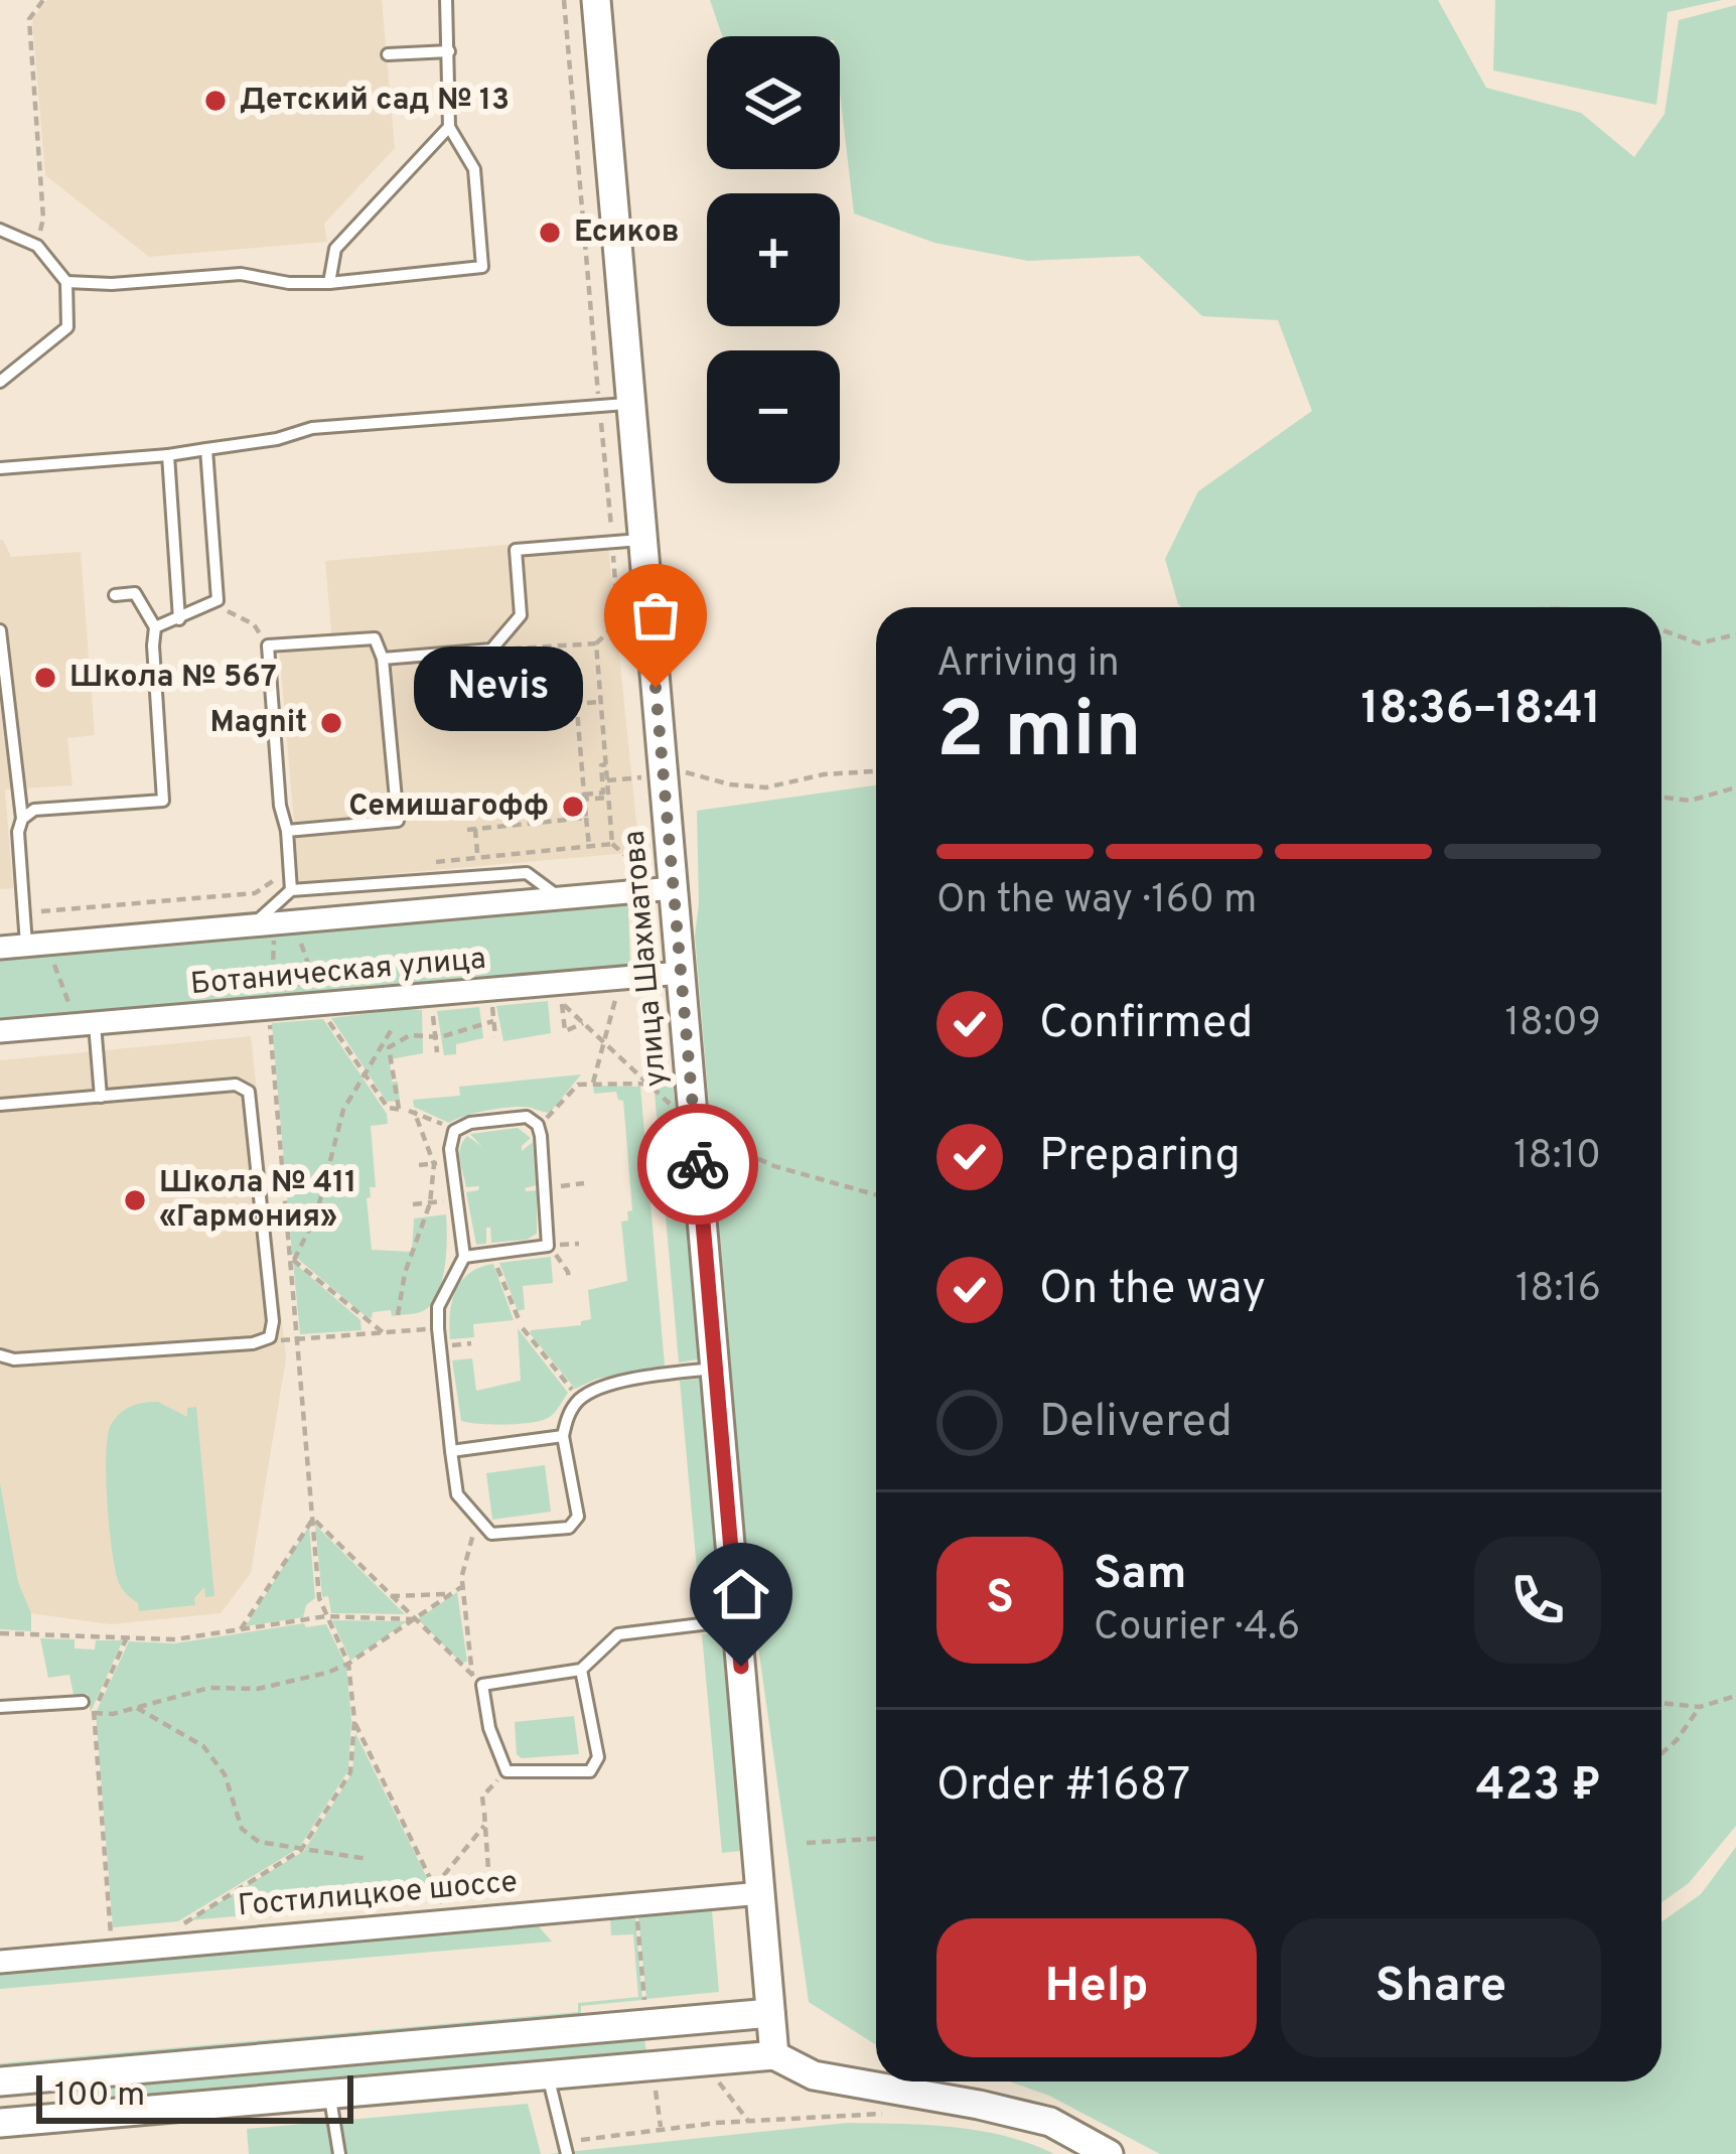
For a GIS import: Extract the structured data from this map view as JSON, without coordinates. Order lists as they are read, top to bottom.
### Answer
{
  "streets": {
    "street": ["улица Шахматова", "Ботаническая улица", "Гостилицкое шоссе"]
  },
  "crossings": [
    ["улица Шахматова", "Ботаническая улица"],
    ["улица Шахматова", "Гостилицкое шоссе"]
  ],
  "places": [
    "Детский сад № 13",
    "Есиков",
    "Школа № 567",
    "Nevis",
    "Magnit",
    "Семишагофф",
    "Школа № 411 «Гармония»"
  ],
  "scale_bar": "100 m",
  "page": {
    "map_buttons": ["+", "−"],
    "heading": ["2 min", "Arriving in", "18:36–18:41"],
    "panel": [
      "Sam",
      "Courier · 4.6",
      "Order #1687",
      "423 ₽"
    ],
    "bubble": "Nevis",
    "bar": "On the way · 160 m",
    "list": [
      ["Confirmed", "18:09"],
      ["Preparing", "18:10"],
      ["On the way", "18:16"],
      "Delivered"
    ],
    "round": "S",
    "buttons": ["Help", "Share"],
    "scale": "100 m"
  }
}
